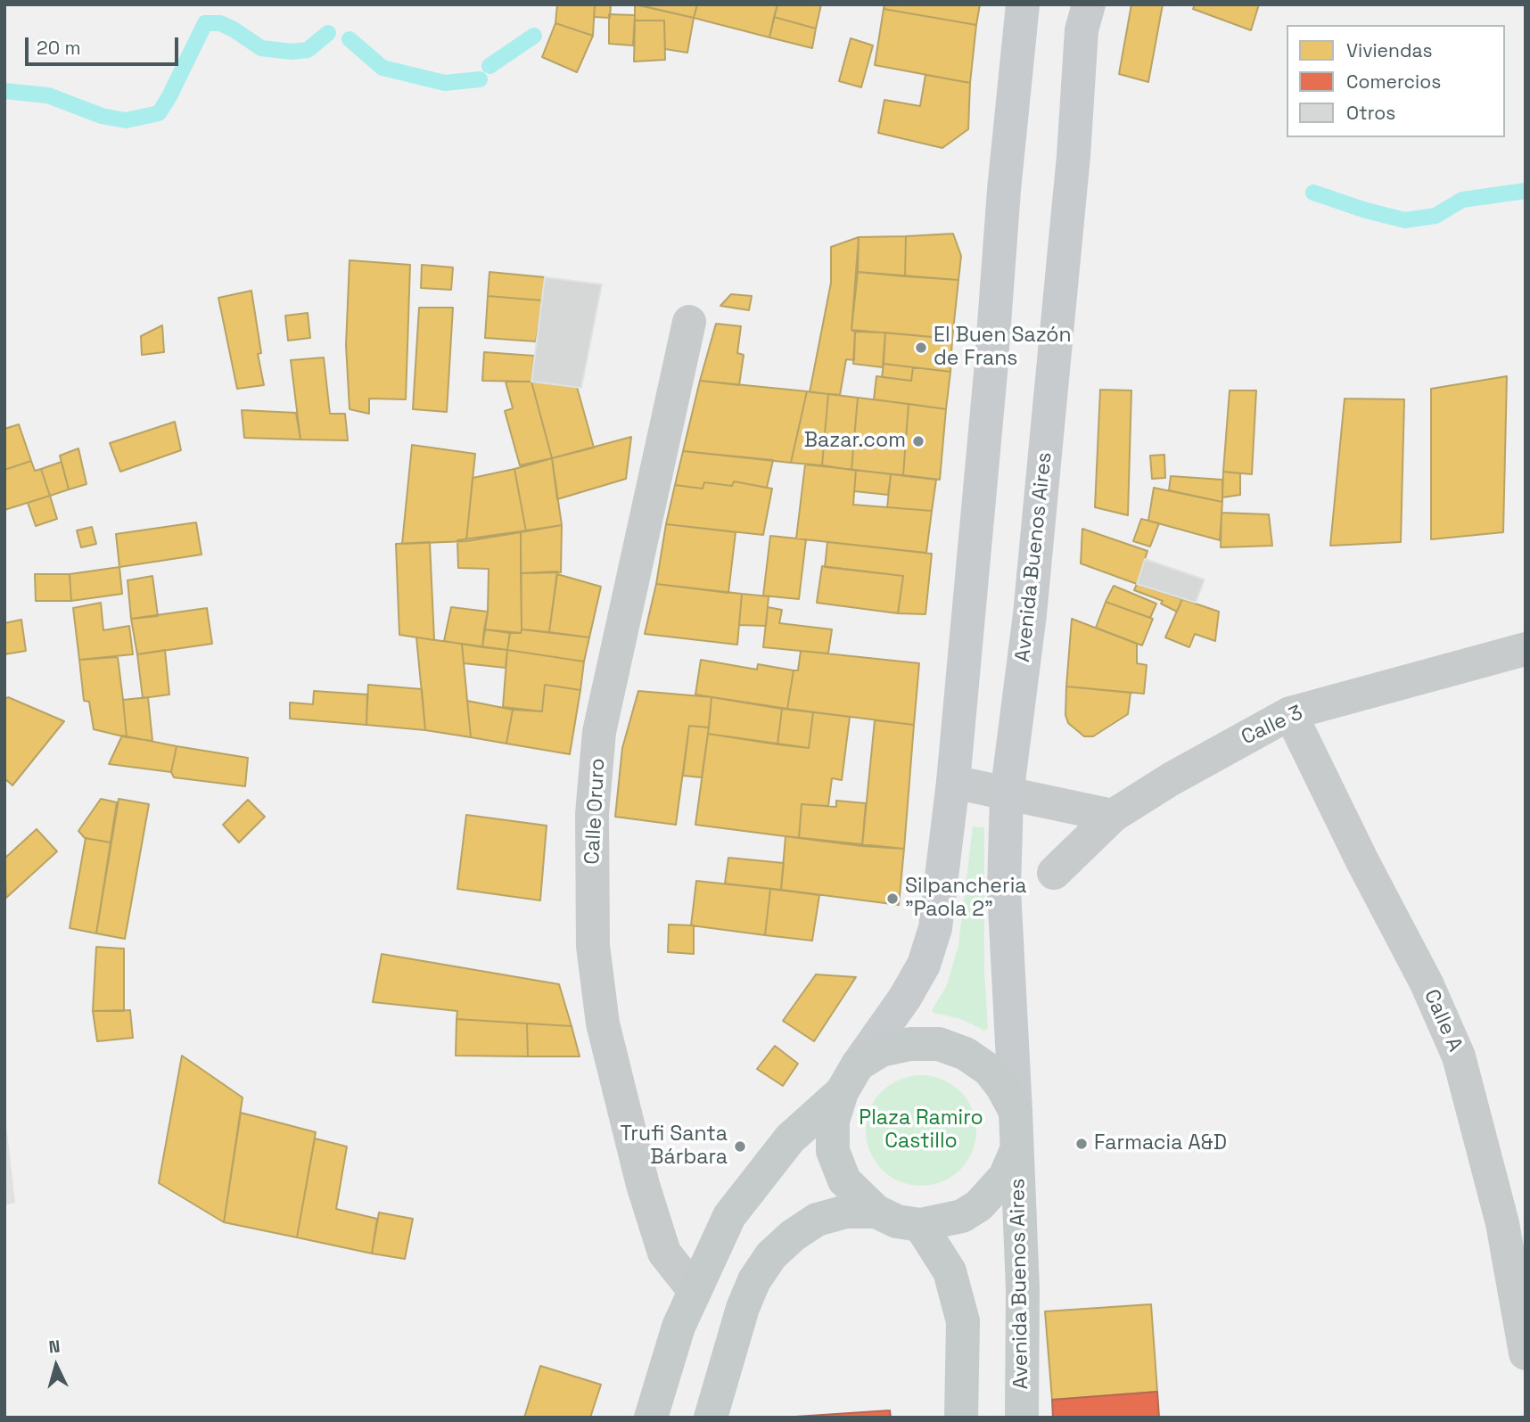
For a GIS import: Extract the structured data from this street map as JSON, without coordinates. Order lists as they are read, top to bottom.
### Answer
{
  "streets": {
    "main road": ["Avenida Buenos Aires"],
    "street": ["Calle 3", "Calle Oruro", "Calle A"]
  },
  "crossings": [
    ["Calle 3", "Calle A"]
  ],
  "parks": ["Plaza Ramiro Castillo"],
  "places": [
    "El Buen Sazón de Frans",
    "Bazar.com",
    "Silpancheria \"Paola 2\"",
    "Farmacia A&D",
    "Trufi Santa Bárbara"
  ],
  "legend": ["Viviendas", "Comercios", "Otros"],
  "scale_bar": "20 m",
  "north": "top"
}
